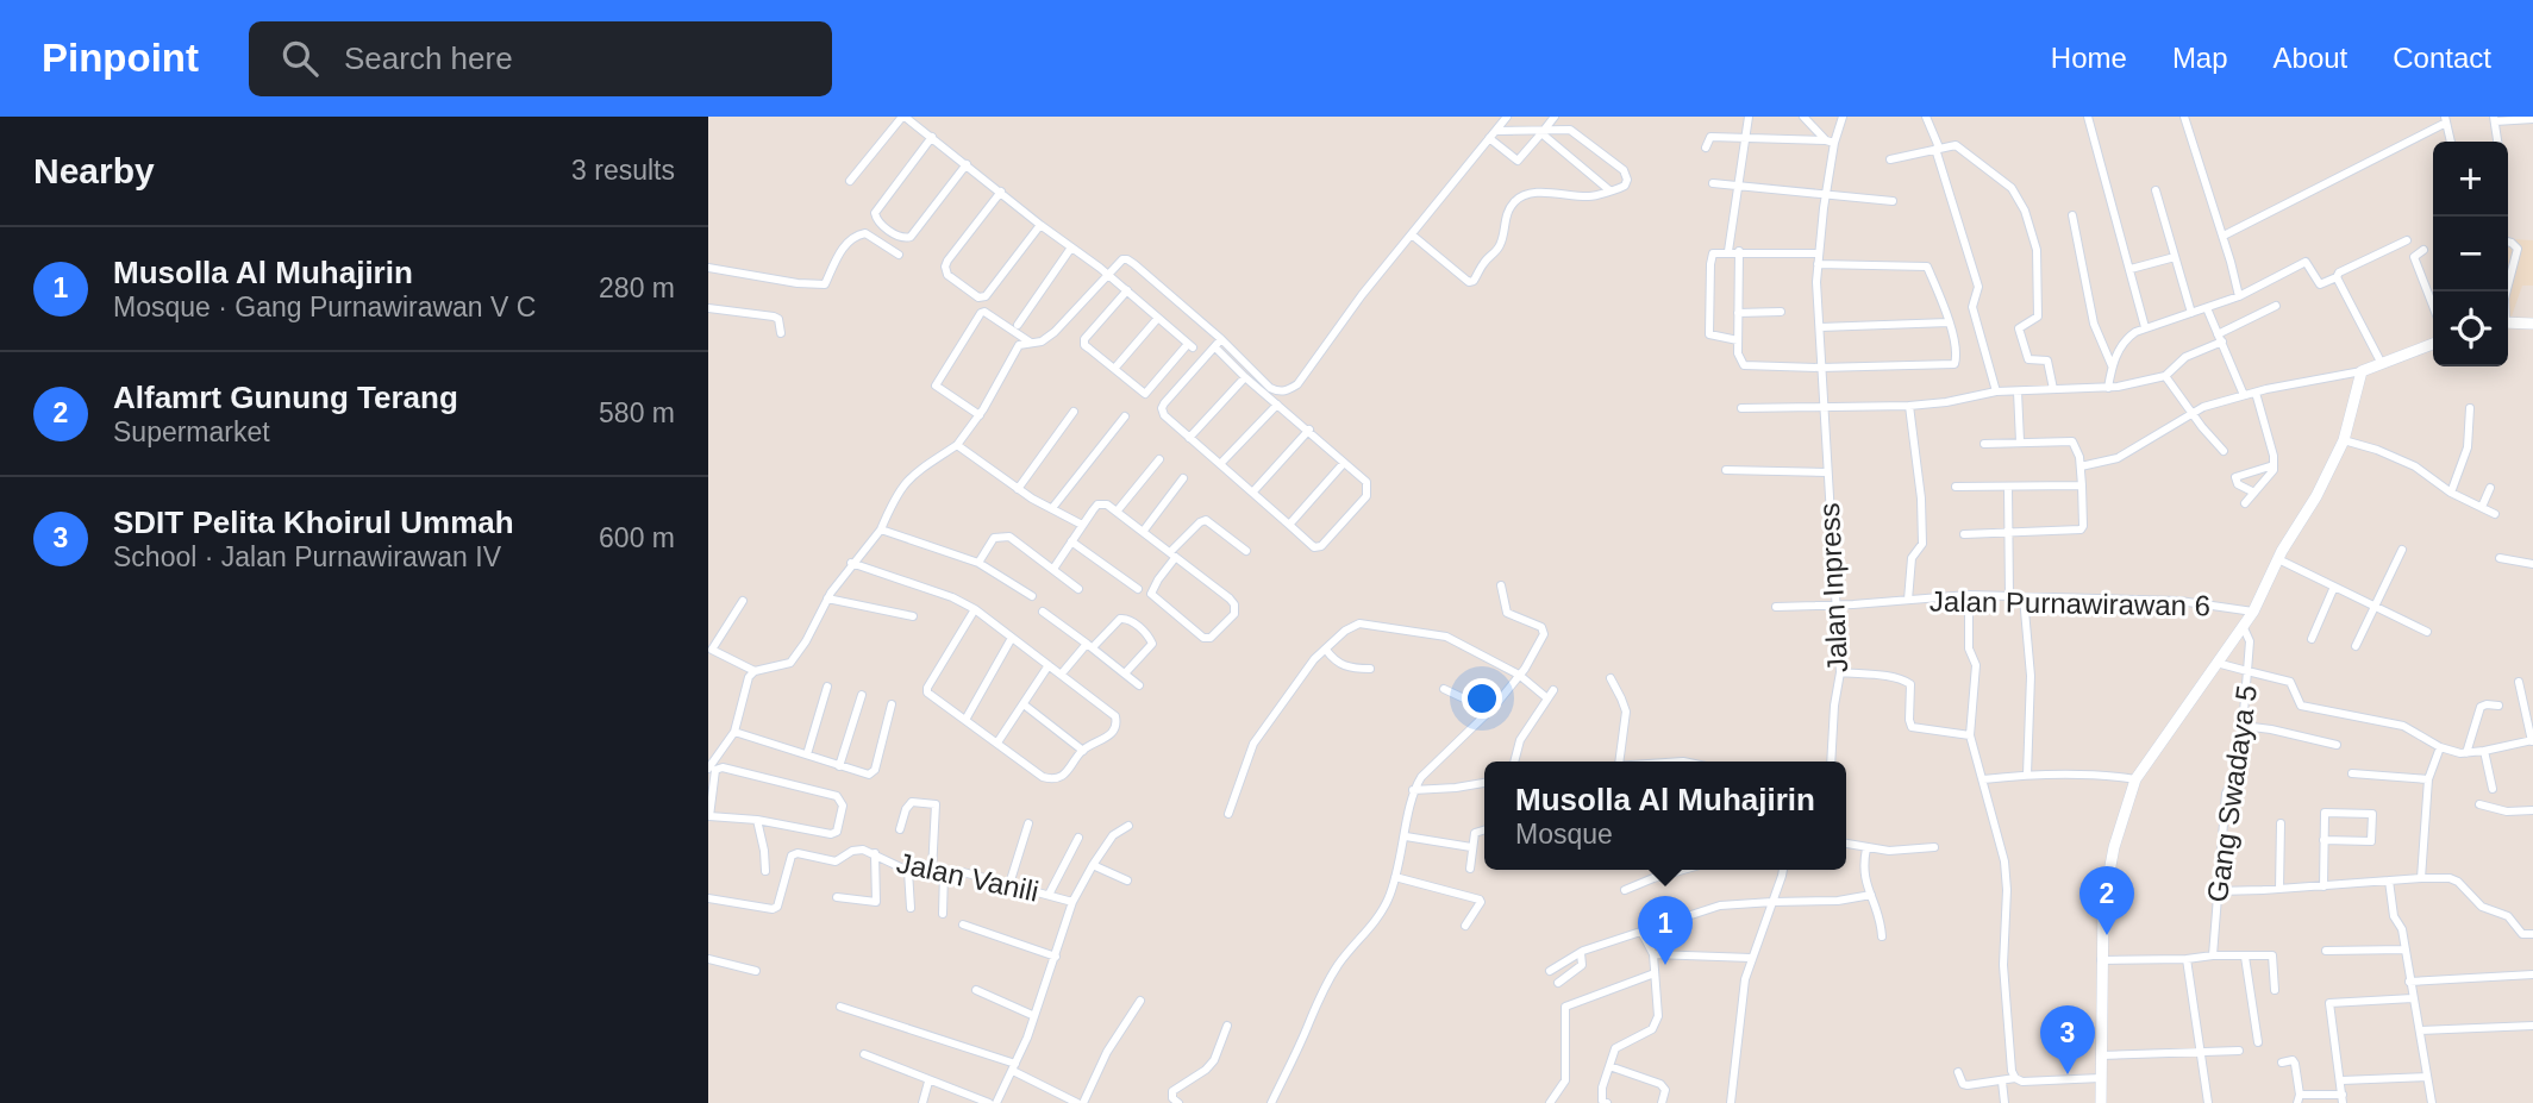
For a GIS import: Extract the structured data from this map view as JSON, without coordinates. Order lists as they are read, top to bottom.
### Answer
{
  "streets": {
    "street": [
      "Jalan Inpress",
      "Jalan Purnawirawan 6",
      "Gang Swadaya 5",
      "Jalan Vanili"
    ]
  },
  "crossings": [
    ["Jalan Inpress", "Jalan Purnawirawan 6"]
  ],
  "page": {
    "header": "Pinpoint",
    "search": "Search here",
    "nav": [
      "Home",
      "Map",
      "About",
      "Contact"
    ],
    "heading": ["Nearby", "3 results"],
    "map_buttons": ["+", "−"],
    "list": [
      {
        "mark": "1",
        "name": "Musolla Al Muhajirin",
        "note": "Mosque · Gang Purnawirawan V C",
        "value": "280 m"
      },
      {
        "mark": "2",
        "name": "Alfamrt Gunung Terang",
        "note": "Supermarket",
        "value": "580 m"
      },
      {
        "mark": "3",
        "name": "SDIT Pelita Khoirul Ummah",
        "note": "School · Jalan Purnawirawan IV",
        "value": "600 m"
      }
    ],
    "popup": ["Musolla Al Muhajirin", "Mosque"],
    "pins": ["2", "1", "3"]
  }
}
